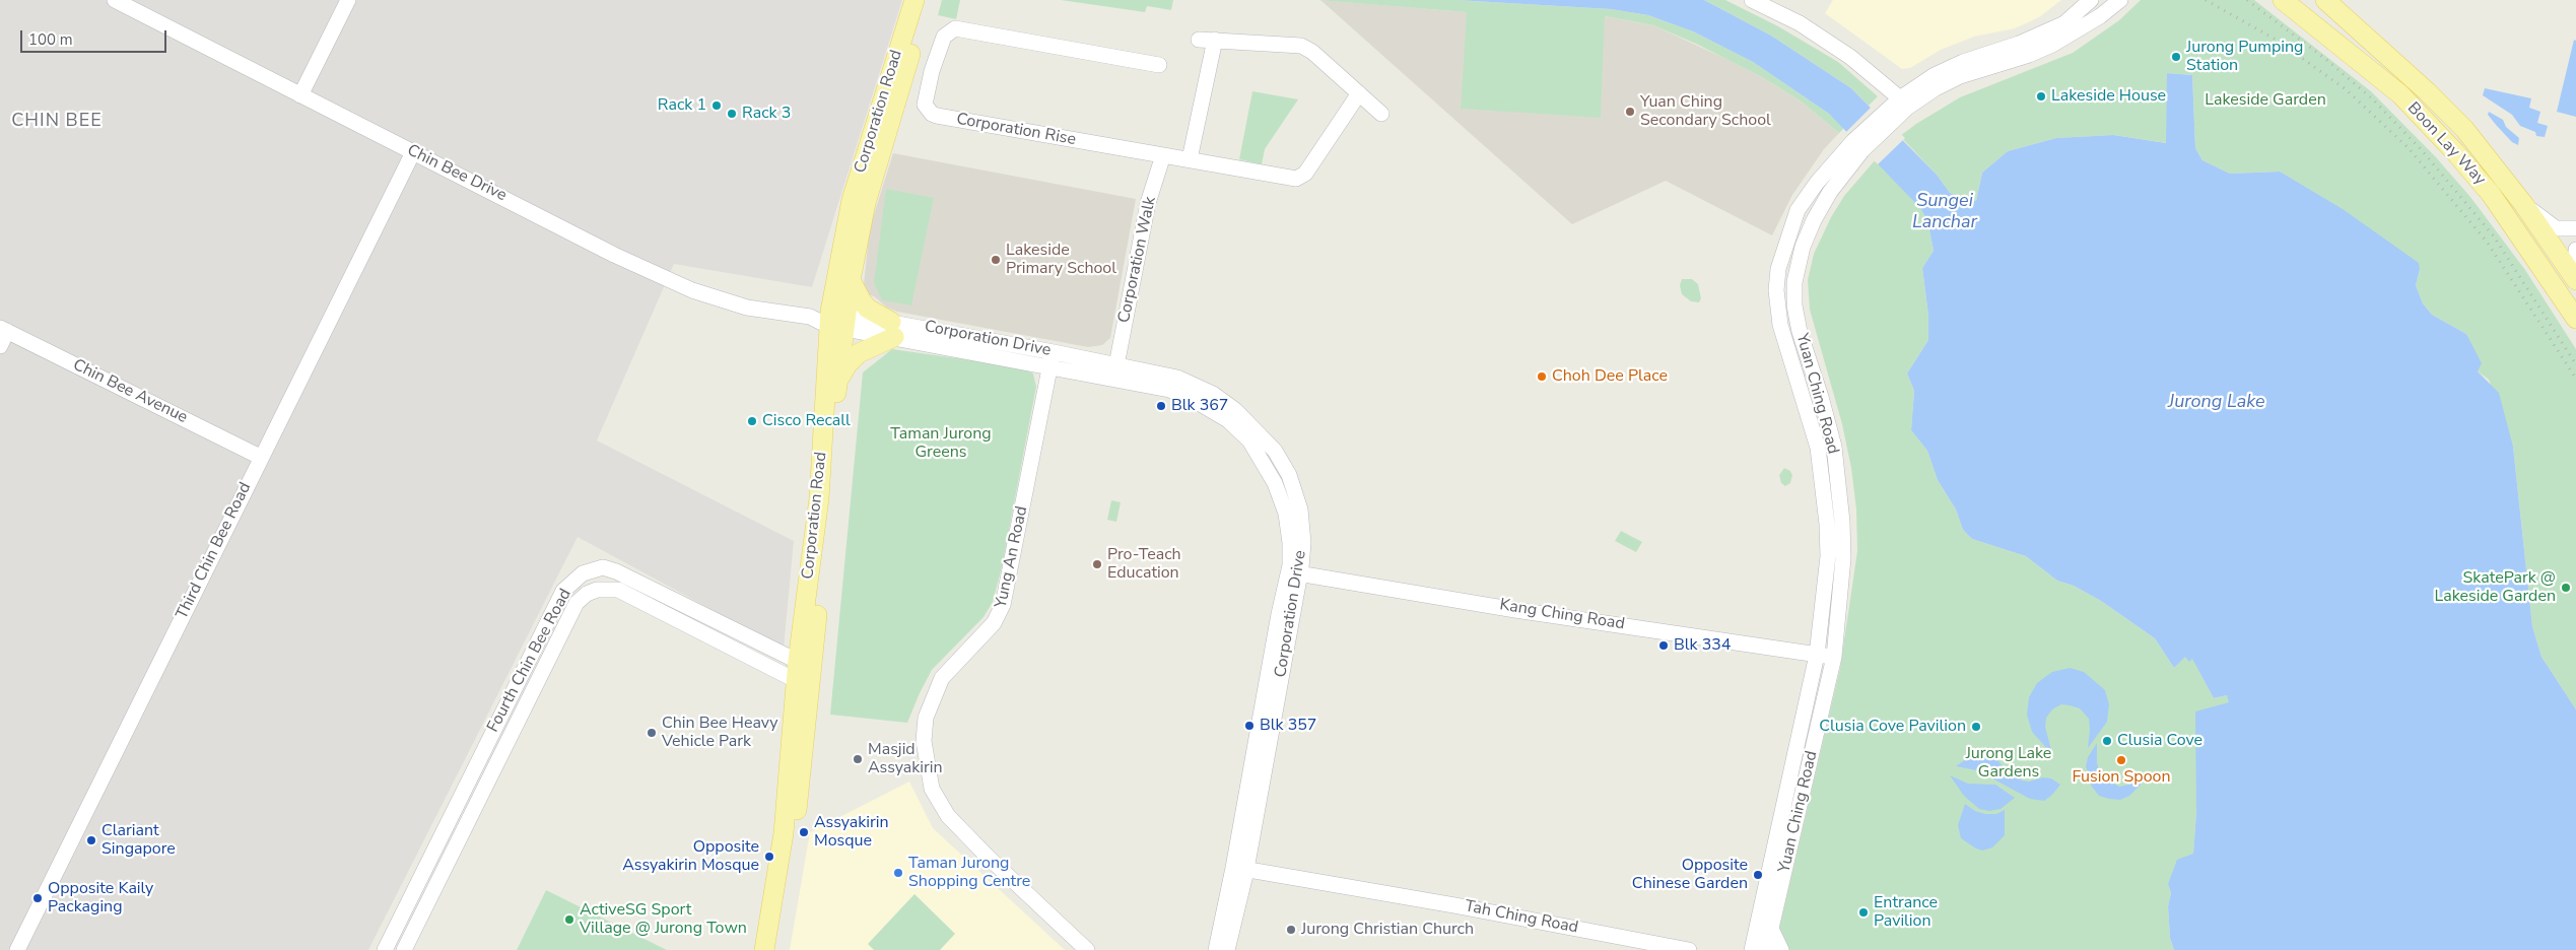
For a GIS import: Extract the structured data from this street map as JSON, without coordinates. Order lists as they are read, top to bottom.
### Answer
{
  "streets": {
    "main road": ["Corporation Road", "Boon Lay Way"],
    "street": [
      "Corporation Rise",
      "Chin Bee Drive",
      "Corporation Walk",
      "Corporation Drive",
      "Chin Bee Avenue",
      "Yuan Ching Road",
      "Third Chin Bee Road",
      "Yung An Road",
      "Kang Ching Road",
      "Fourth Chin Bee Road",
      "Tah Ching Road"
    ]
  },
  "crossings": [
    ["Corporation Road", "Chin Bee Drive"],
    ["Corporation Road", "Corporation Drive"],
    ["Corporation Road", "Fourth Chin Bee Road"],
    ["Corporation Rise", "Corporation Walk"],
    ["Chin Bee Drive", "Corporation Drive"],
    ["Chin Bee Drive", "Third Chin Bee Road"],
    ["Corporation Walk", "Corporation Drive"],
    ["Corporation Drive", "Yung An Road"],
    ["Corporation Drive", "Kang Ching Road"],
    ["Corporation Drive", "Tah Ching Road"],
    ["Chin Bee Avenue", "Third Chin Bee Road"],
    ["Yuan Ching Road", "Kang Ching Road"]
  ],
  "districts": ["CHIN BEE"],
  "water": ["Sungei Lanchar", "Jurong Lake"],
  "parks": ["Lakeside Garden", "Taman Jurong Greens", "Jurong Lake Gardens"],
  "places": [
    "Jurong Pumping Station",
    "Lakeside House",
    "Rack 1",
    "Yuan Ching Secondary School",
    "Rack 3",
    "Lakeside Primary School",
    "Choh Dee Place",
    "Blk 367",
    "Cisco Recall",
    "Pro-Teach Education",
    "SkatePark @ Lakeside Garden",
    "Blk 334",
    "Blk 357",
    "Clusia Cove Pavilion",
    "Chin Bee Heavy Vehicle Park",
    "Clusia Cove",
    "Masjid Assyakirin",
    "Fusion Spoon",
    "Assyakirin Mosque",
    "Clariant Singapore",
    "Opposite Assyakirin Mosque",
    "Taman Jurong Shopping Centre",
    "Opposite Chinese Garden",
    "Opposite Kaily Packaging",
    "Entrance Pavilion",
    "ActiveSG Sport Village @ Jurong Town",
    "Jurong Christian Church"
  ],
  "scale_bar": "100 m"
}
